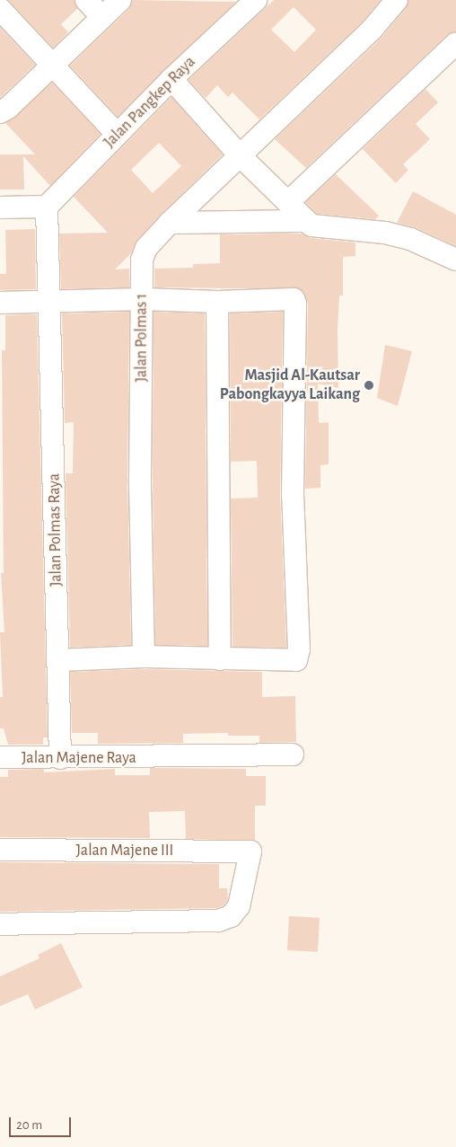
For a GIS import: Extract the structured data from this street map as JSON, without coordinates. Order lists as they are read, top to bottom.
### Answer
{
  "streets": {
    "street": [
      "Jalan Pangkep Raya",
      "Jalan Polmas 1",
      "Jalan Polmas Raya",
      "Jalan Majene Raya",
      "Jalan Majene III"
    ]
  },
  "crossings": [
    ["Jalan Pangkep Raya", "Jalan Polmas Raya"],
    ["Jalan Polmas Raya", "Jalan Majene Raya"]
  ],
  "places": ["Masjid Al-Kautsar Pabongkayya Laikang"],
  "scale_bar": "20 m"
}
